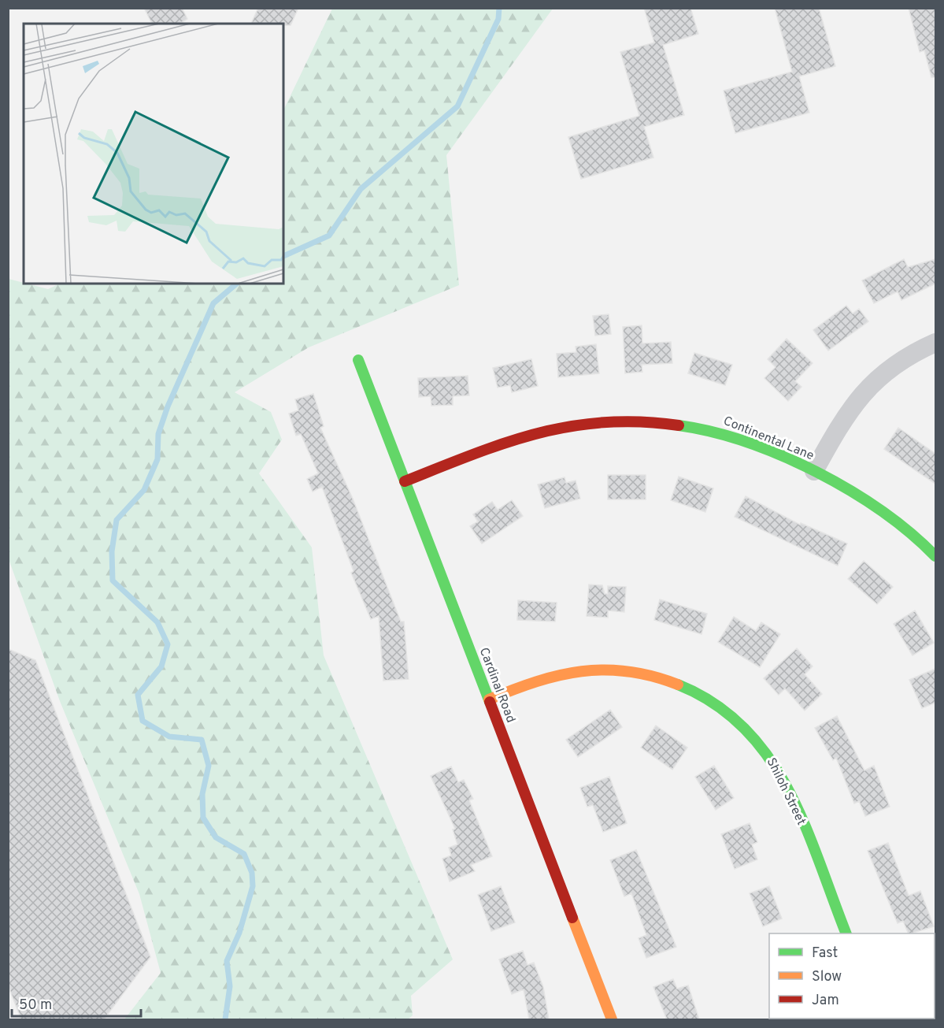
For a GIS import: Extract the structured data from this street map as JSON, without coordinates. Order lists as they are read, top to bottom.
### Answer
{
  "streets": {
    "street": ["Continental Lane", "Cardinal Road", "Shiloh Street"]
  },
  "crossings": [
    ["Continental Lane", "Cardinal Road"],
    ["Cardinal Road", "Shiloh Street"]
  ],
  "legend": ["Fast", "Slow", "Jam"],
  "scale_bar": "50 m"
}
